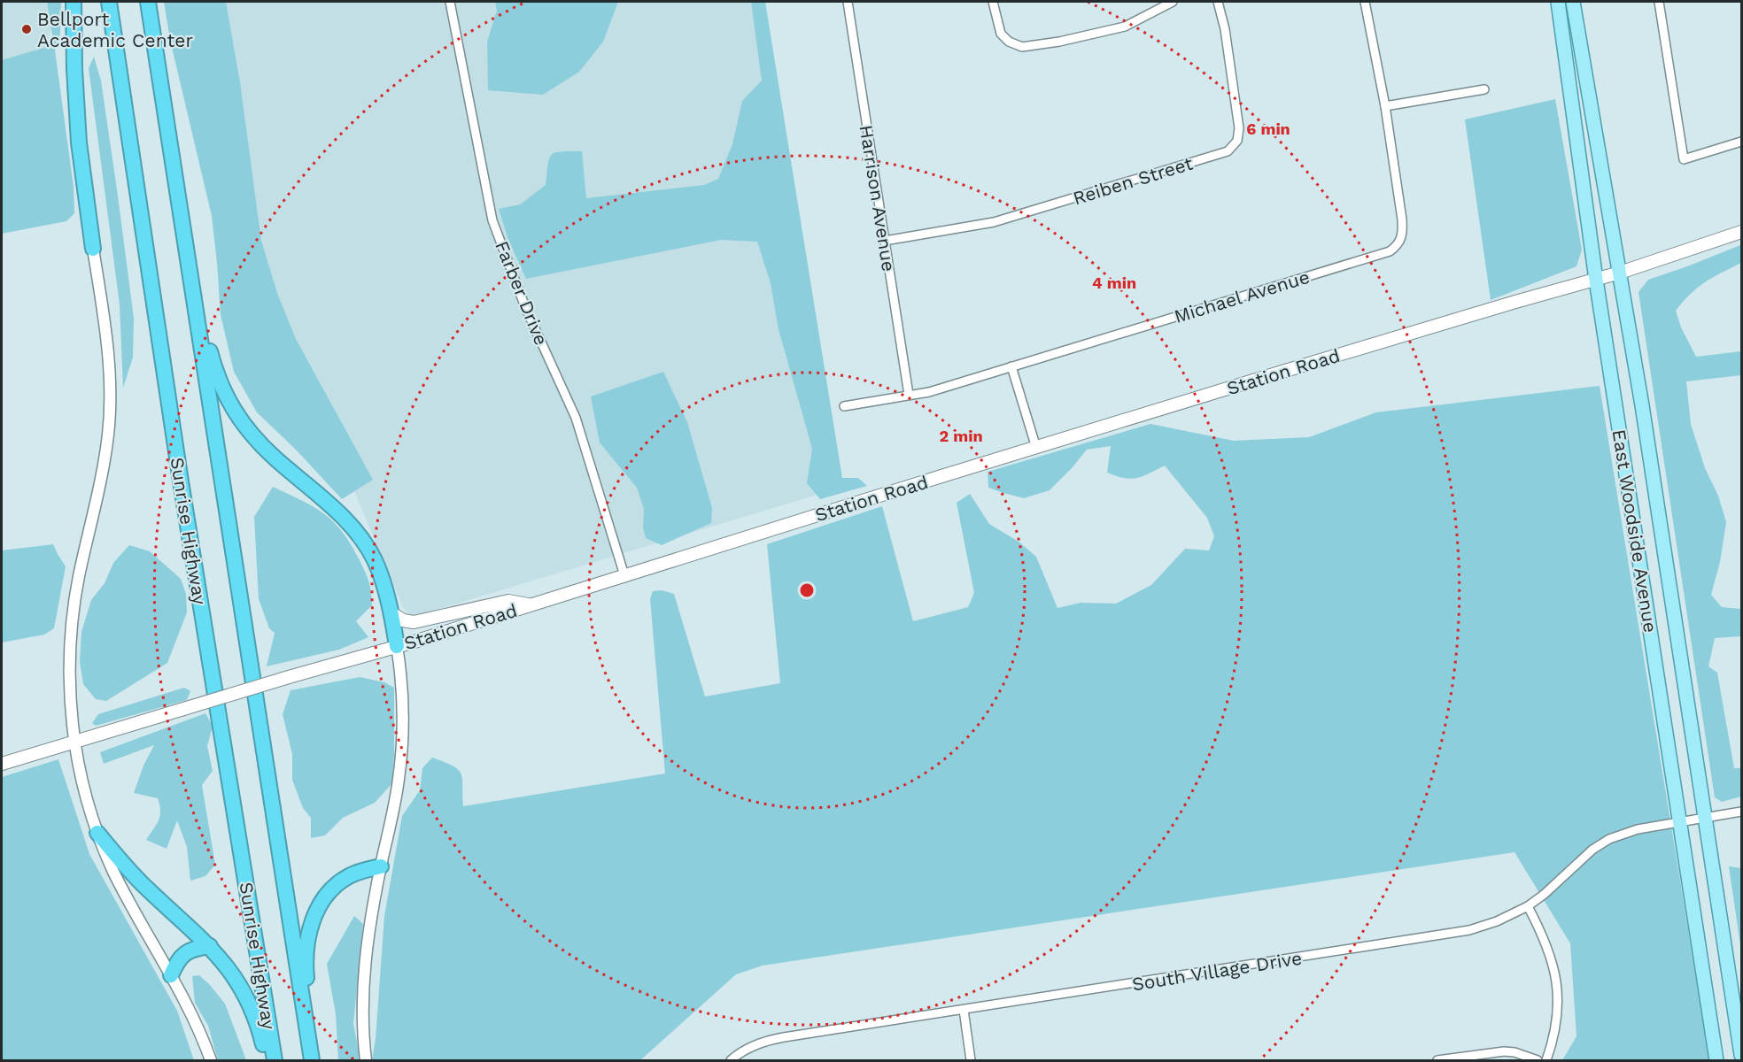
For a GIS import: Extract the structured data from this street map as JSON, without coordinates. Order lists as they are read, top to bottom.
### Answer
{
  "streets": {
    "highway": ["Sunrise Highway"],
    "main road": ["Station Road", "East Woodside Avenue"],
    "street": [
      "Reiben Street",
      "Harrison Avenue",
      "Farber Drive",
      "Michael Avenue",
      "South Village Drive"
    ]
  },
  "crossings": [
    ["Reiben Street", "Harrison Avenue"],
    ["Harrison Avenue", "Michael Avenue"],
    ["Farber Drive", "Station Road"],
    ["Station Road", "East Woodside Avenue"],
    ["East Woodside Avenue", "South Village Drive"]
  ],
  "places": ["Bellport Academic Center"],
  "rings": ["6 min", "4 min", "2 min"]
}
